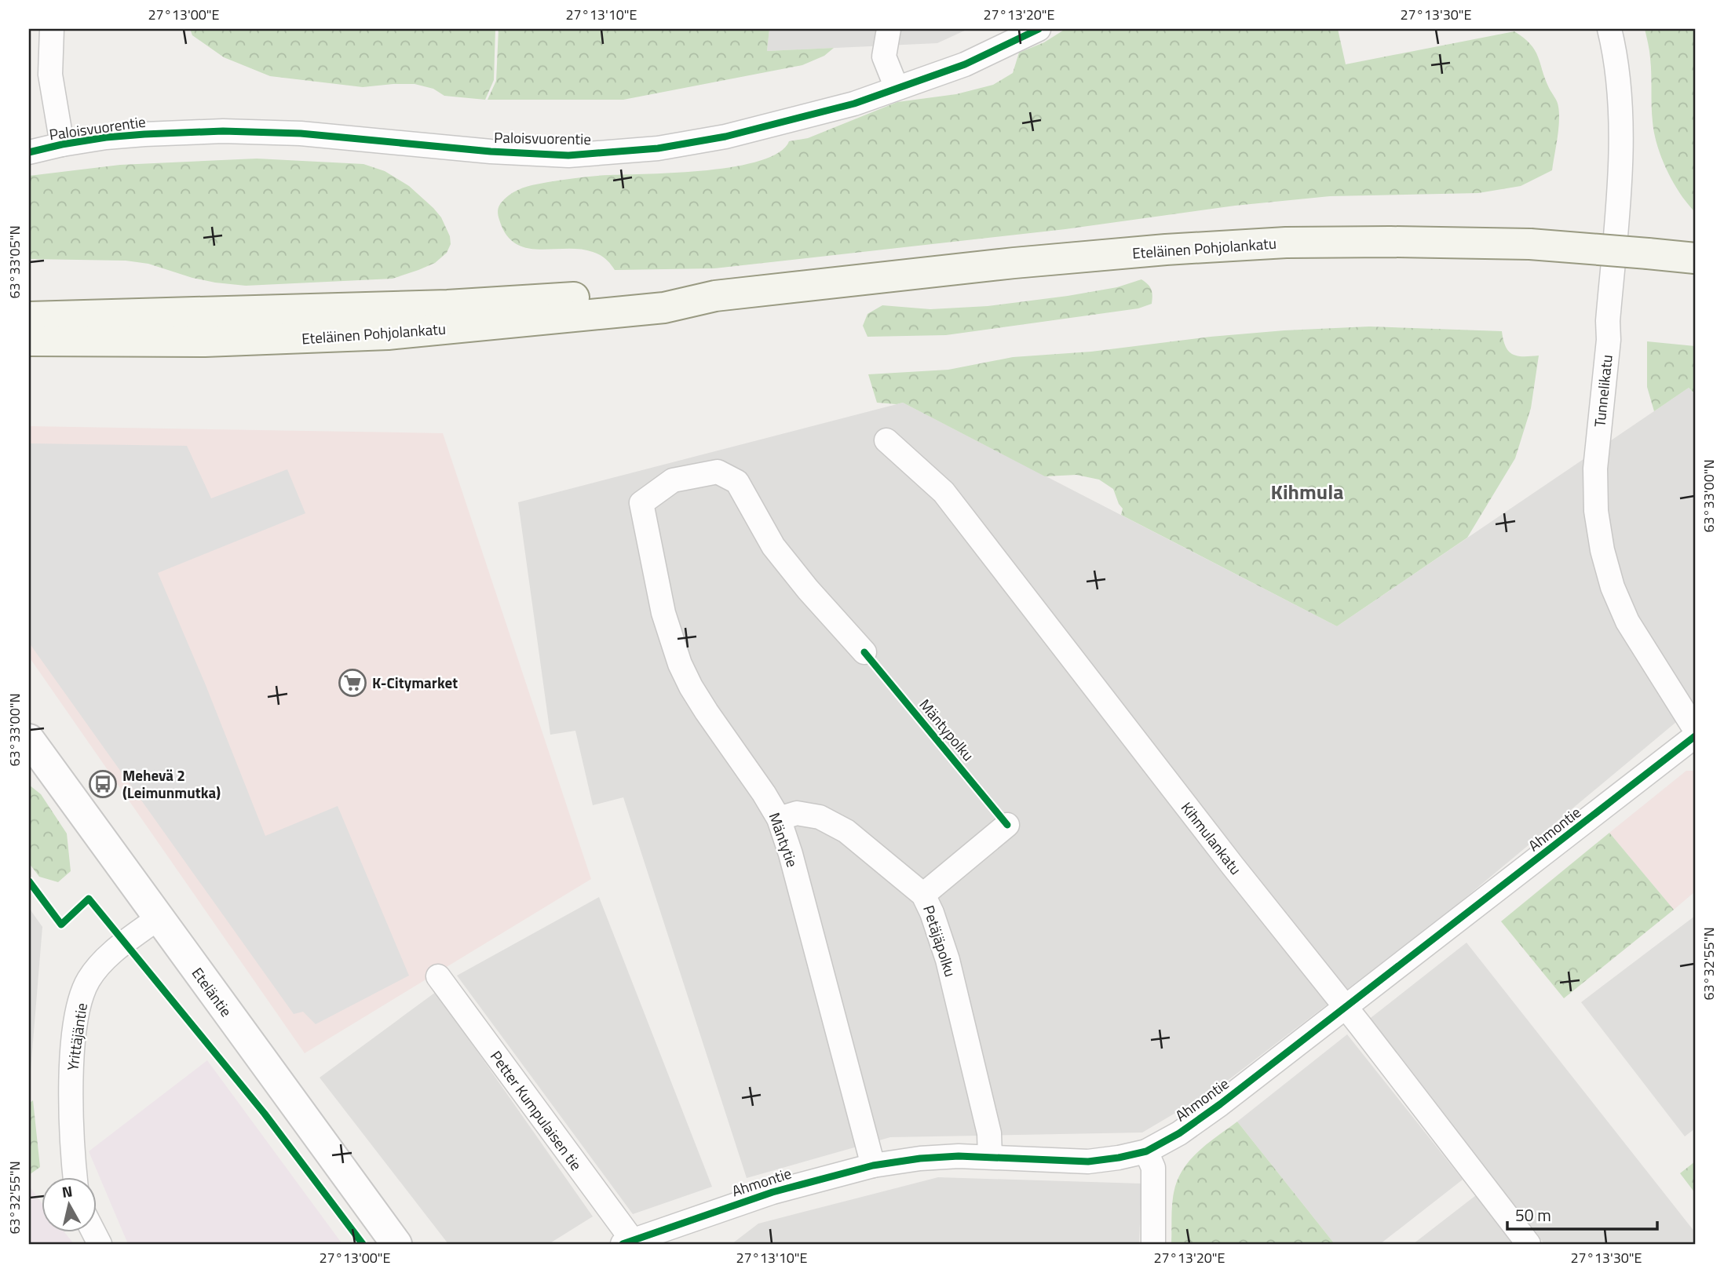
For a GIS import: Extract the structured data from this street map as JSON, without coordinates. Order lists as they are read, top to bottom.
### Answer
{
  "streets": {
    "main road": ["Eteläinen Pohjolankatu"],
    "street": [
      "Paloisvuorentie",
      "Tunnelikatu",
      "Ahmontie",
      "Kihmulankatu",
      "Mäntytie",
      "Petäjäpolku",
      "Eteläntie",
      "Yrittäjäntie",
      "Petter Kumpulaisen tie"
    ],
    "cycle path": ["Mäntypolku"]
  },
  "crossings": [
    ["Ahmontie", "Kihmulankatu"],
    ["Ahmontie", "Mäntytie"],
    ["Ahmontie", "Petäjäpolku"],
    ["Ahmontie", "Petter Kumpulaisen tie"],
    ["Mäntytie", "Petäjäpolku"],
    ["Eteläntie", "Yrittäjäntie"]
  ],
  "districts": ["Kihmula"],
  "places": {
    "supermarket": ["K-Citymarket"],
    "bus stop": ["Mehevä 2 (Leimunmutka)"]
  },
  "scale_bar": "50 m",
  "north": "top",
  "coordinates": [
    "27°13'00\"E",
    "27°13'10\"E",
    "27°13'20\"E",
    "27°13'30\"E",
    "63°33'05\"N",
    "63°33'00\"N",
    "63°32'55\"N"
  ]
}
